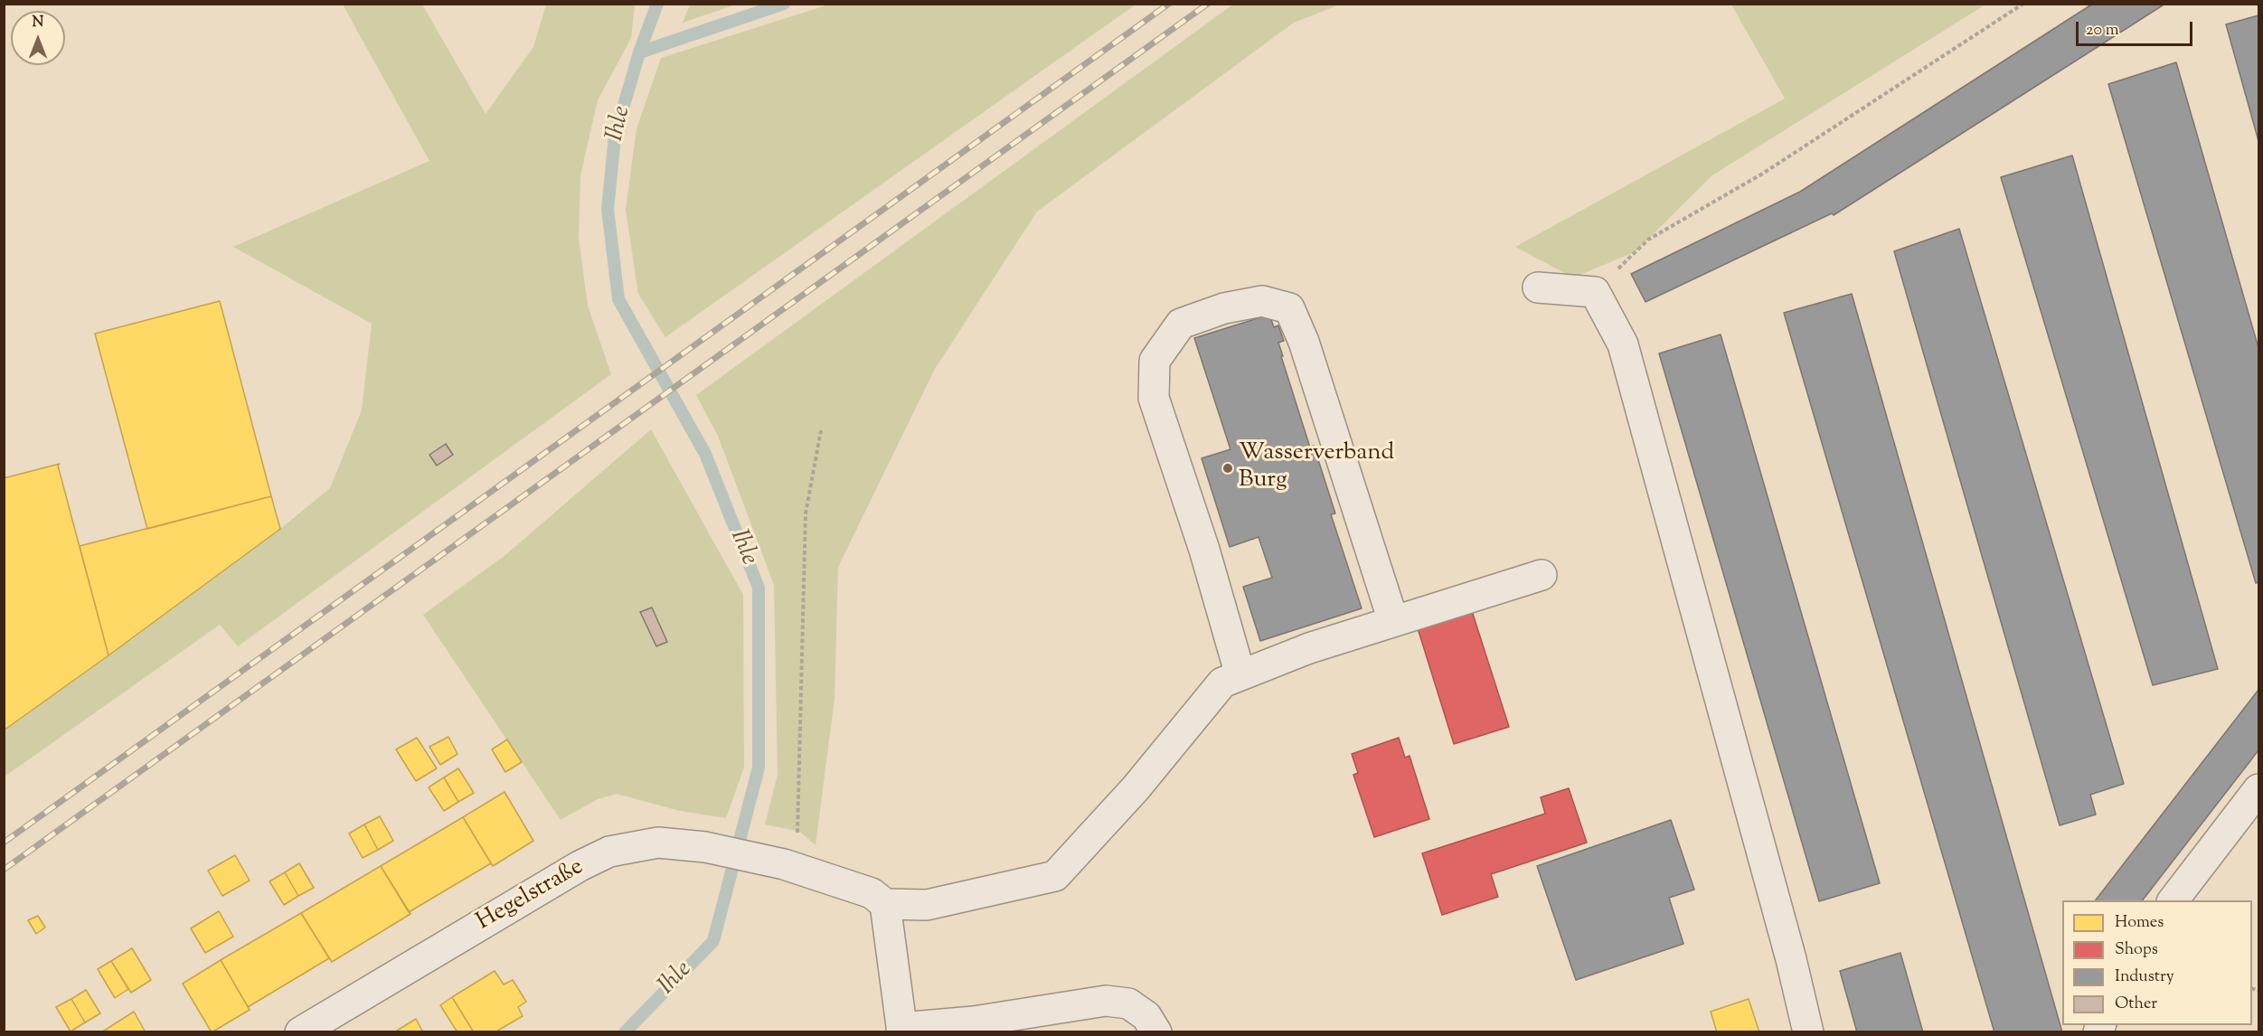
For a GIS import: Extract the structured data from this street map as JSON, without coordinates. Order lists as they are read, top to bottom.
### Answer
{
  "streets": {
    "street": ["Hegelstraße"]
  },
  "water": ["Ihle"],
  "places": ["Wasserverband Burg"],
  "legend": [
    "Homes",
    "Shops",
    "Industry",
    "Other"
  ],
  "scale_bar": "20 m",
  "north": "top"
}
